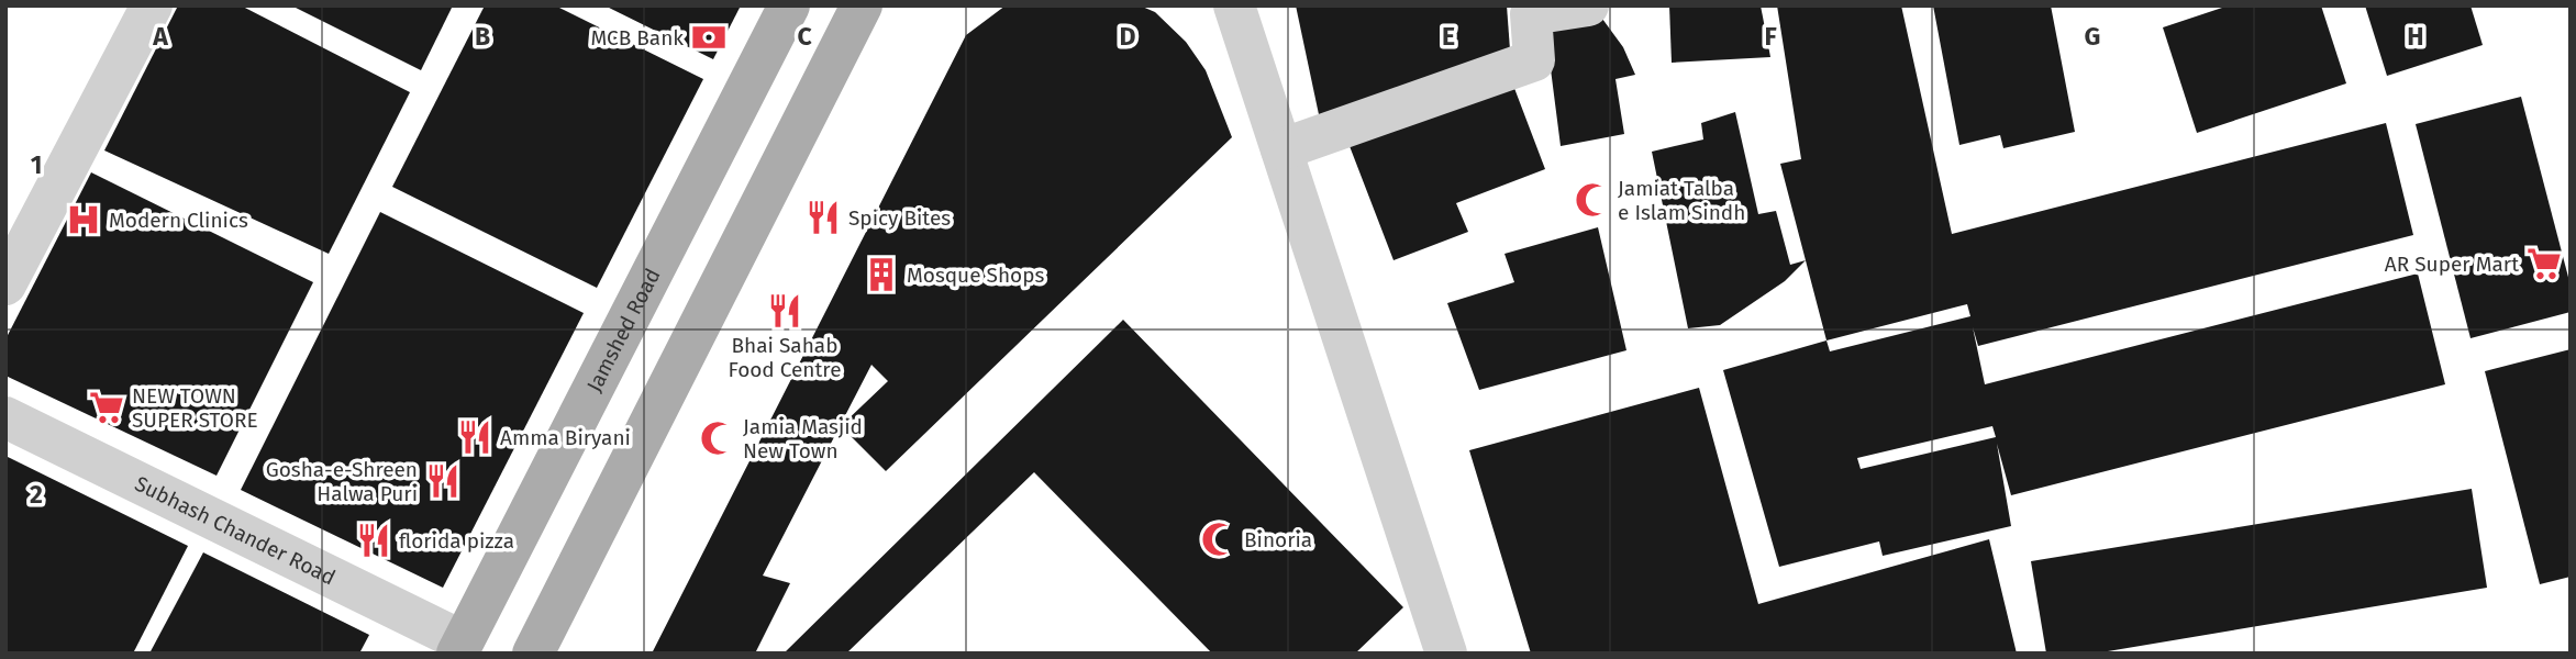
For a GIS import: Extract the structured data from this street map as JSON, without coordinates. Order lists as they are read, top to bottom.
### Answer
{
  "streets": {
    "main road": ["Jamshed Road"],
    "street": ["Subhash Chander Road"]
  },
  "crossings": [
    ["Jamshed Road", "Subhash Chander Road"]
  ],
  "places": {
    "bank": ["MCB Bank"],
    "mosque": ["Jamiat Talba e Islam Sindh", "Jamia Masjid New Town", "Binoria"],
    "restaurant": [
      "Spicy Bites",
      "Bhai Sahab Food Centre",
      "Amma Biryani",
      "Gosha-e-Shreen Halwa Puri",
      "florida pizza"
    ],
    "hospital": ["Modern Clinics"],
    "supermarket": ["AR Super Mart", "NEW TOWN SUPER STORE"],
    "building": ["Mosque Shops"]
  },
  "grid": {
    "columns": [
      "A",
      "B",
      "C",
      "D",
      "E",
      "F",
      "G",
      "H"
    ],
    "rows": ["1", "2"]
  }
}
